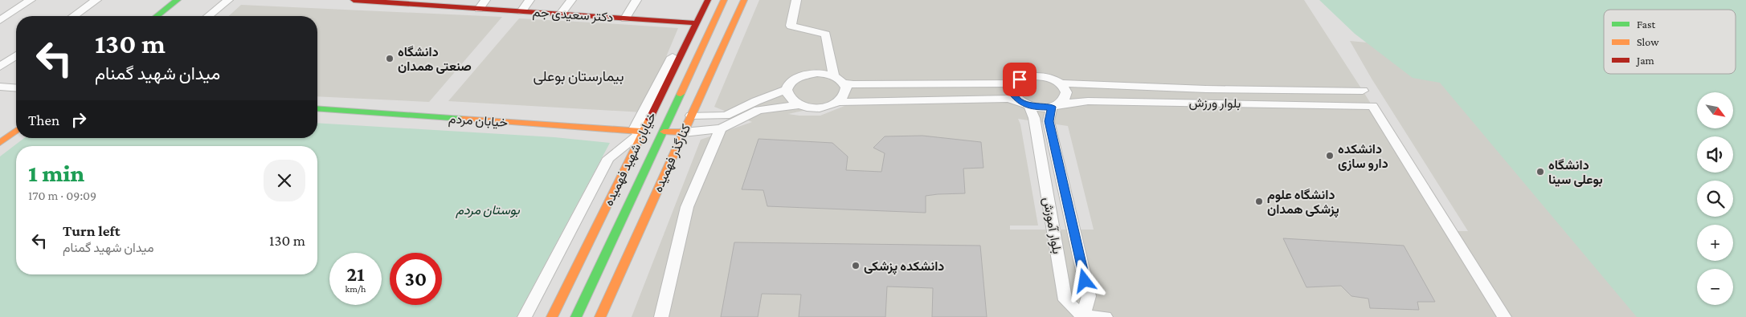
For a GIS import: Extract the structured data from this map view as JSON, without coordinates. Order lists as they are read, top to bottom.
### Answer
{
  "streets": {
    "street": [
      "دکتر سعیدی جم",
      "بلوار ورزش",
      "خیابان مردم",
      "کنارگذر فهمیده",
      "خیابان شهید فهمیده",
      "بلوار آموزش"
    ]
  },
  "crossings": [
    ["بلوار ورزش", "بلوار آموزش"],
    ["خیابان مردم", "خیابان شهید فهمیده"]
  ],
  "districts": ["بیمارستان بوعلی"],
  "parks": ["بوستان مردم"],
  "places": [
    "دانشگاه صنعتی همدان",
    "دانشکده دارو سازی",
    "دانشگاه بوعلی سینا",
    "دانشگاه علوم پزشکی همدان",
    "دانشکده پزشکی"
  ],
  "legend": ["Fast", "Slow", "Jam"],
  "north": "bottom right",
  "page": {
    "turn": ["130 m", "میدان شهید گمنام"],
    "map_buttons": ["+", "−"],
    "then": "Then",
    "heading": ["1 min", "170 m · 09:09"],
    "list": [
      {
        "name": "Turn left",
        "note": "میدان شهید گمنام",
        "value": "130 m"
      }
    ],
    "speed": "21 km/h",
    "limit": "30"
  }
}
